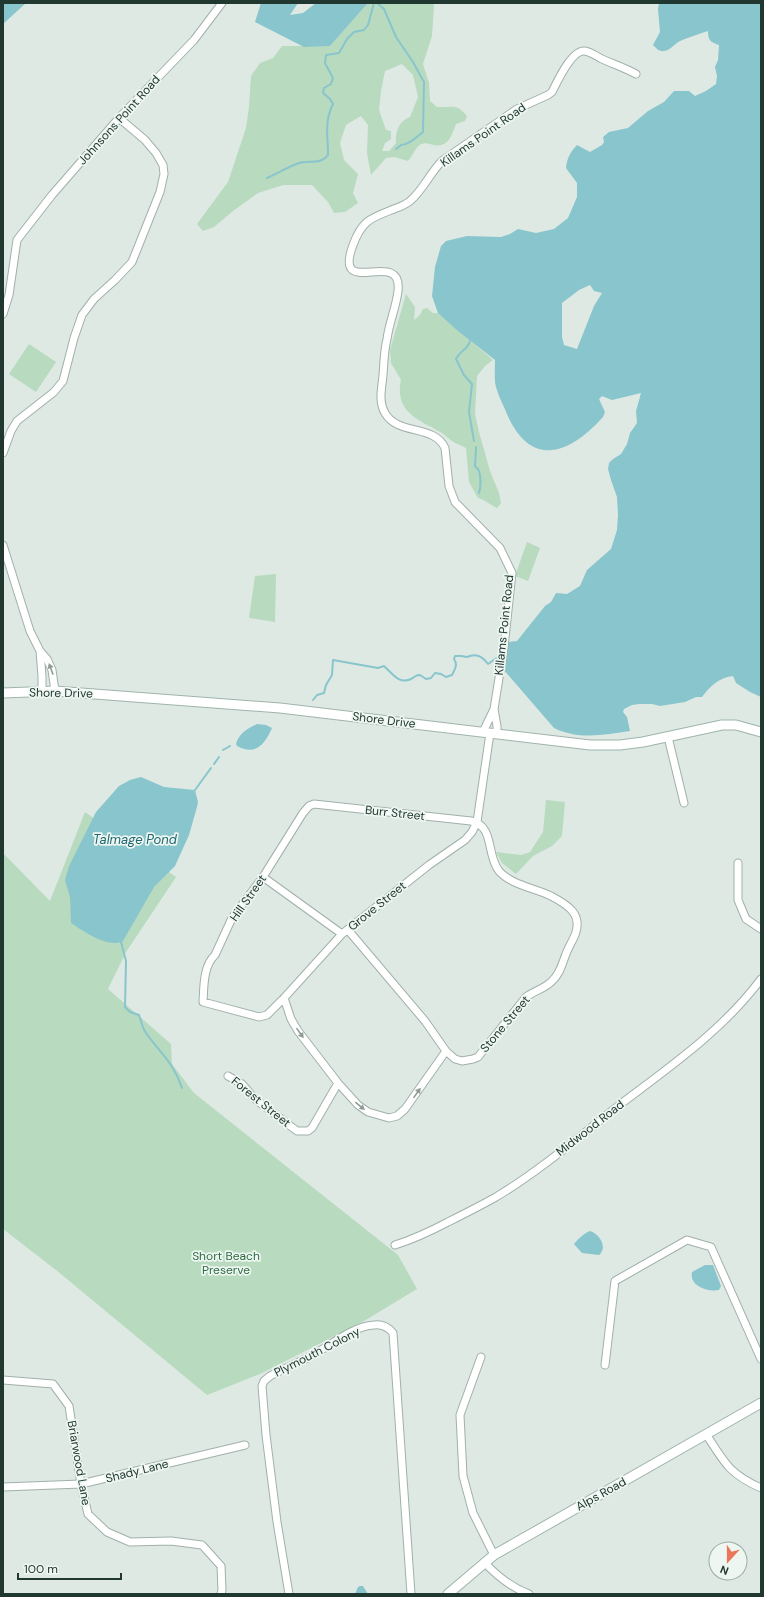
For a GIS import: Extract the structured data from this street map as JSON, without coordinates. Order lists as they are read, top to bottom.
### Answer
{
  "streets": {
    "main road": ["Shore Drive", "Alps Road"],
    "street": [
      "Johnsons Point Road",
      "Killams Point Road",
      "Burr Street",
      "Hill Street",
      "Grove Street",
      "Stone Street",
      "Forest Street",
      "Midwood Road",
      "Plymouth Colony",
      "Briarwood Lane",
      "Shady Lane"
    ]
  },
  "crossings": [
    ["Killams Point Road", "Shore Drive"],
    ["Killams Point Road", "Grove Street"],
    ["Shore Drive", "Grove Street"],
    ["Burr Street", "Hill Street"],
    ["Burr Street", "Grove Street"],
    ["Burr Street", "Stone Street"],
    ["Hill Street", "Grove Street"],
    ["Hill Street", "Stone Street"],
    ["Grove Street", "Stone Street"],
    ["Briarwood Lane", "Shady Lane"]
  ],
  "water": ["Talmage Pond"],
  "parks": ["Short Beach Preserve"],
  "scale_bar": "100 m",
  "north": "bottom"
}
